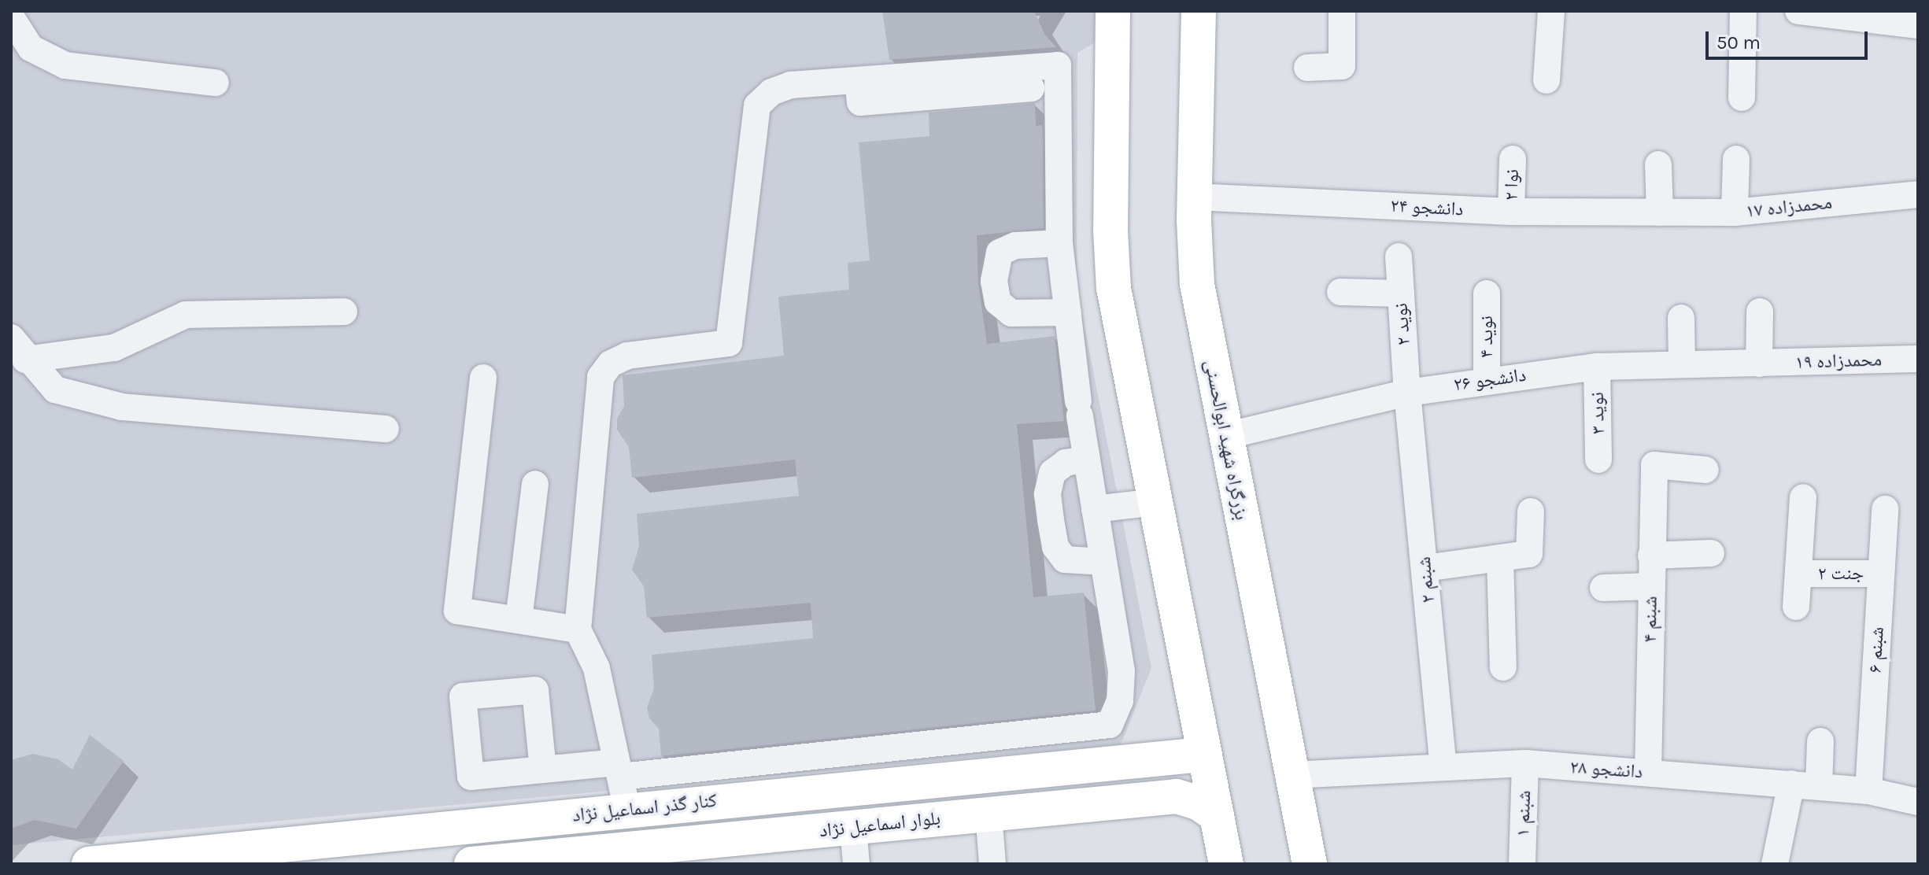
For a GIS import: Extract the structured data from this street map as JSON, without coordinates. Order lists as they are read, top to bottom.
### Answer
{
  "streets": {
    "main road": ["بزرگراه شهید ابوالحسنی", "کنار گذر اسماعیل نژاد", "بلوار اسماعیل نژاد"],
    "street": [
      "نوا ۲",
      "محمدزاده ۱۷",
      "دانشجو ۲۴",
      "نوید ۲",
      "نوید ۴",
      "محمدزاده ۱۹",
      "دانشجو ۲۶",
      "نوید ۳",
      "جنت ۲",
      "شبنم ۲",
      "شبنم ۴",
      "شبنم ۶",
      "دانشجو ۲۸",
      "شبنم ۱"
    ]
  },
  "crossings": [
    ["نوا ۲", "دانشجو ۲۴"],
    ["محمدزاده ۱۷", "دانشجو ۲۴"],
    ["دانشجو ۲۴", "بزرگراه شهید ابوالحسنی"],
    ["نوید ۲", "دانشجو ۲۶"],
    ["نوید ۲", "شبنم ۲"],
    ["نوید ۴", "دانشجو ۲۶"],
    ["محمدزاده ۱۹", "دانشجو ۲۶"],
    ["دانشجو ۲۶", "نوید ۳"],
    ["دانشجو ۲۶", "بزرگراه شهید ابوالحسنی"],
    ["دانشجو ۲۶", "شبنم ۲"],
    ["بزرگراه شهید ابوالحسنی", "دانشجو ۲۸"],
    ["جنت ۲", "شبنم ۶"],
    ["شبنم ۲", "دانشجو ۲۸"],
    ["شبنم ۴", "دانشجو ۲۸"],
    ["شبنم ۶", "دانشجو ۲۸"],
    ["دانشجو ۲۸", "شبنم ۱"]
  ],
  "scale_bar": "50 m"
}
